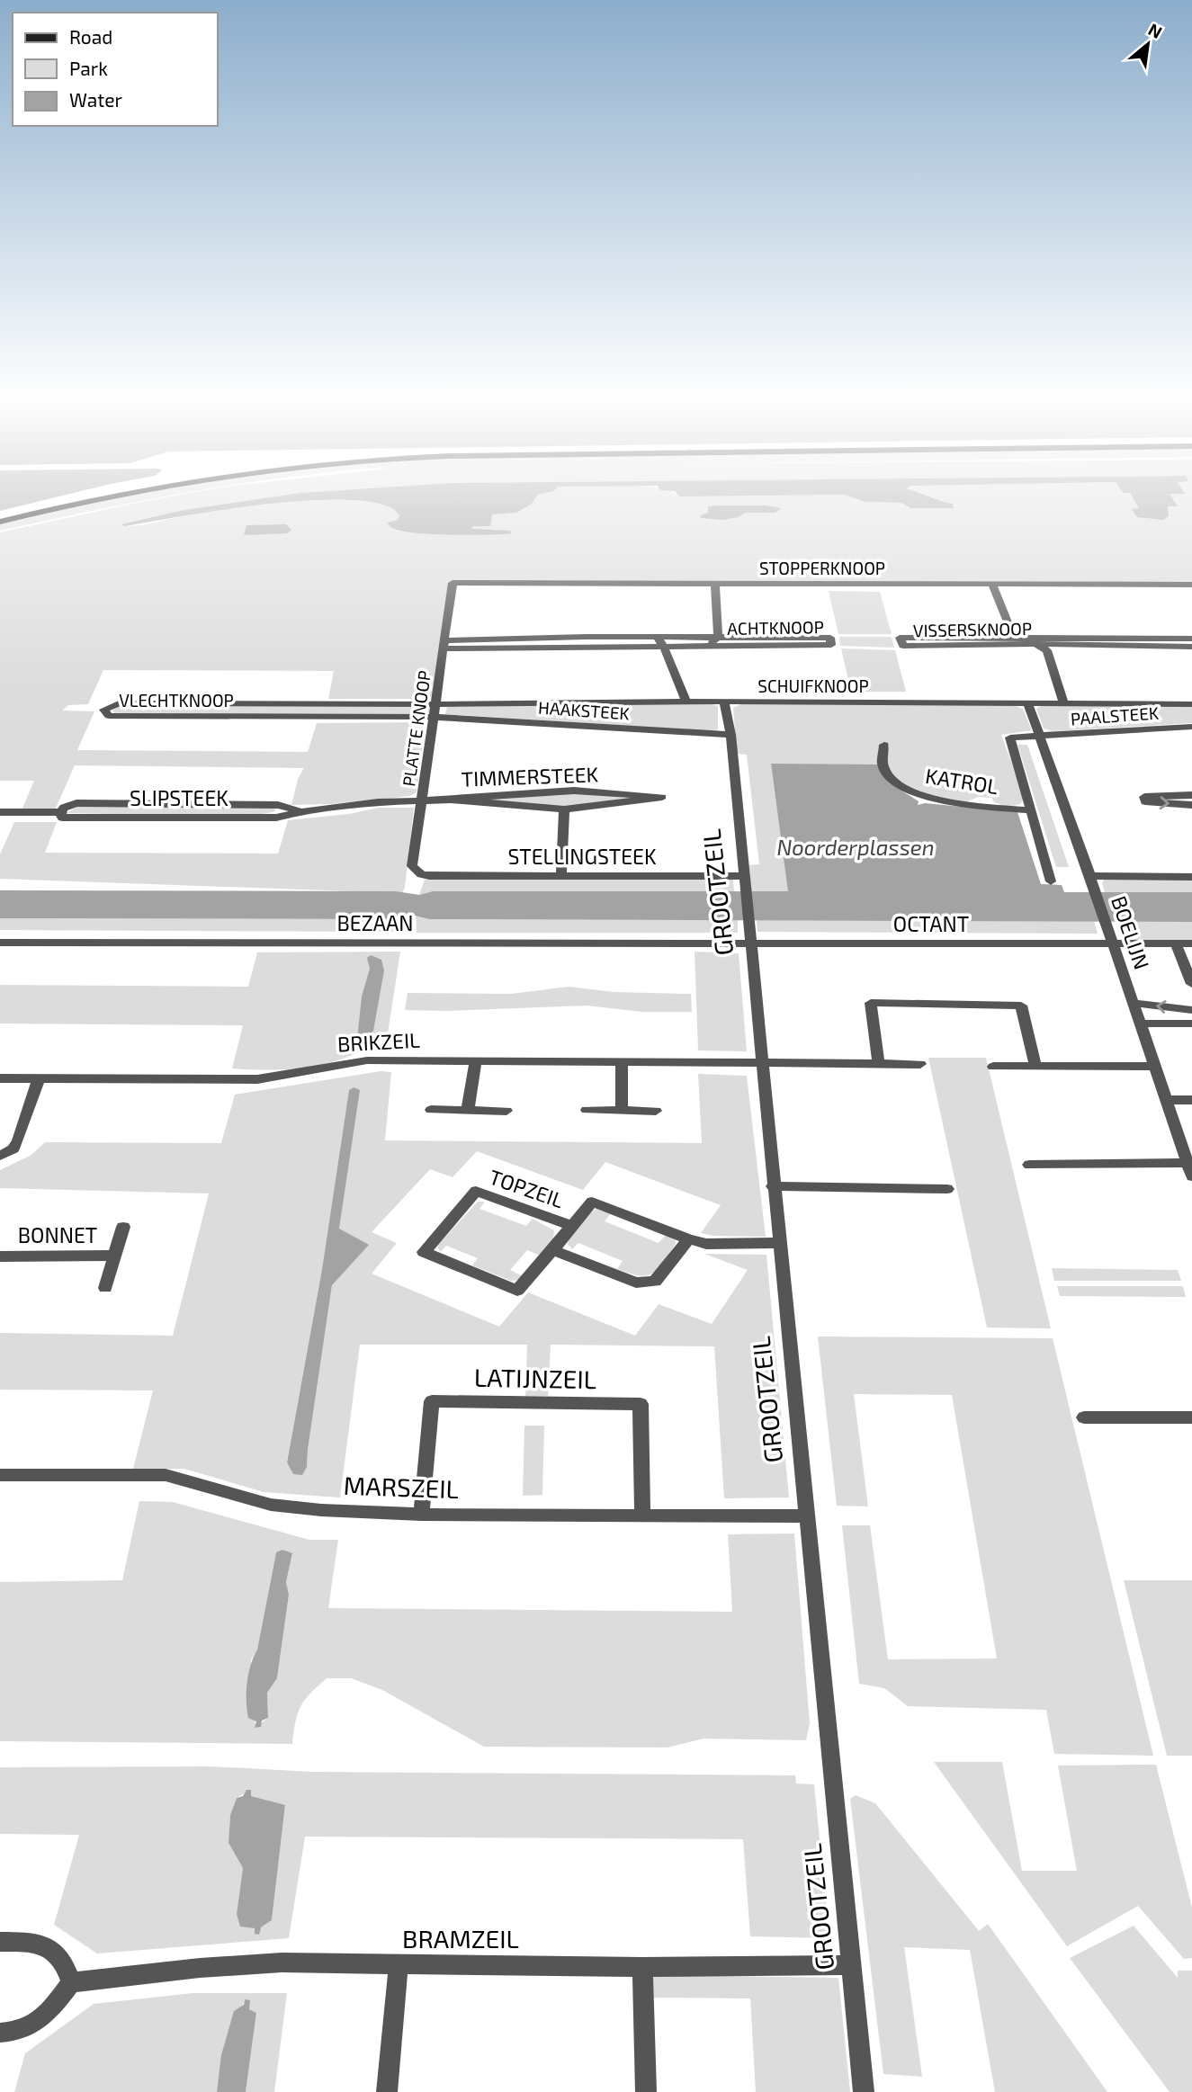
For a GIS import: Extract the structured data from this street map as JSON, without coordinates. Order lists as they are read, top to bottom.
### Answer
{
  "streets": {
    "street": [
      "STOPPERKNOOP",
      "ACHTKNOOP",
      "VISSERSKNOOP",
      "SCHUIFKNOOP",
      "VLECHTKNOOP",
      "HAAKSTEEK",
      "PAALSTEEK",
      "PLATTE KNOOP",
      "TIMMERSTEEK",
      "KATROL",
      "SLIPSTEEK",
      "STELLINGSTEEK",
      "GROOTZEIL",
      "BEZAAN",
      "OCTANT",
      "BOELIJN",
      "BRIKZEIL",
      "TOPZEIL",
      "BONNET",
      "LATIJNZEIL",
      "MARSZEIL",
      "BRAMZEIL"
    ]
  },
  "crossings": [
    ["STOPPERKNOOP", "PLATTE KNOOP"],
    ["ACHTKNOOP", "PLATTE KNOOP"],
    ["SCHUIFKNOOP", "VLECHTKNOOP"],
    ["SCHUIFKNOOP", "PLATTE KNOOP"],
    ["SCHUIFKNOOP", "GROOTZEIL"],
    ["SCHUIFKNOOP", "BOELIJN"],
    ["VLECHTKNOOP", "HAAKSTEEK"],
    ["VLECHTKNOOP", "PLATTE KNOOP"],
    ["HAAKSTEEK", "PLATTE KNOOP"],
    ["HAAKSTEEK", "GROOTZEIL"],
    ["PAALSTEEK", "KATROL"],
    ["PAALSTEEK", "BOELIJN"],
    ["PLATTE KNOOP", "TIMMERSTEEK"],
    ["PLATTE KNOOP", "SLIPSTEEK"],
    ["PLATTE KNOOP", "STELLINGSTEEK"],
    ["TIMMERSTEEK", "SLIPSTEEK"],
    ["KATROL", "BOELIJN"],
    ["STELLINGSTEEK", "GROOTZEIL"],
    ["GROOTZEIL", "BEZAAN"],
    ["GROOTZEIL", "OCTANT"],
    ["GROOTZEIL", "BRIKZEIL"],
    ["GROOTZEIL", "TOPZEIL"],
    ["GROOTZEIL", "MARSZEIL"],
    ["GROOTZEIL", "BRAMZEIL"],
    ["BEZAAN", "OCTANT"],
    ["OCTANT", "BOELIJN"],
    ["LATIJNZEIL", "MARSZEIL"]
  ],
  "water": ["Noorderplassen"],
  "legend": ["Road", "Park", "Water"],
  "north": "top right"
}
